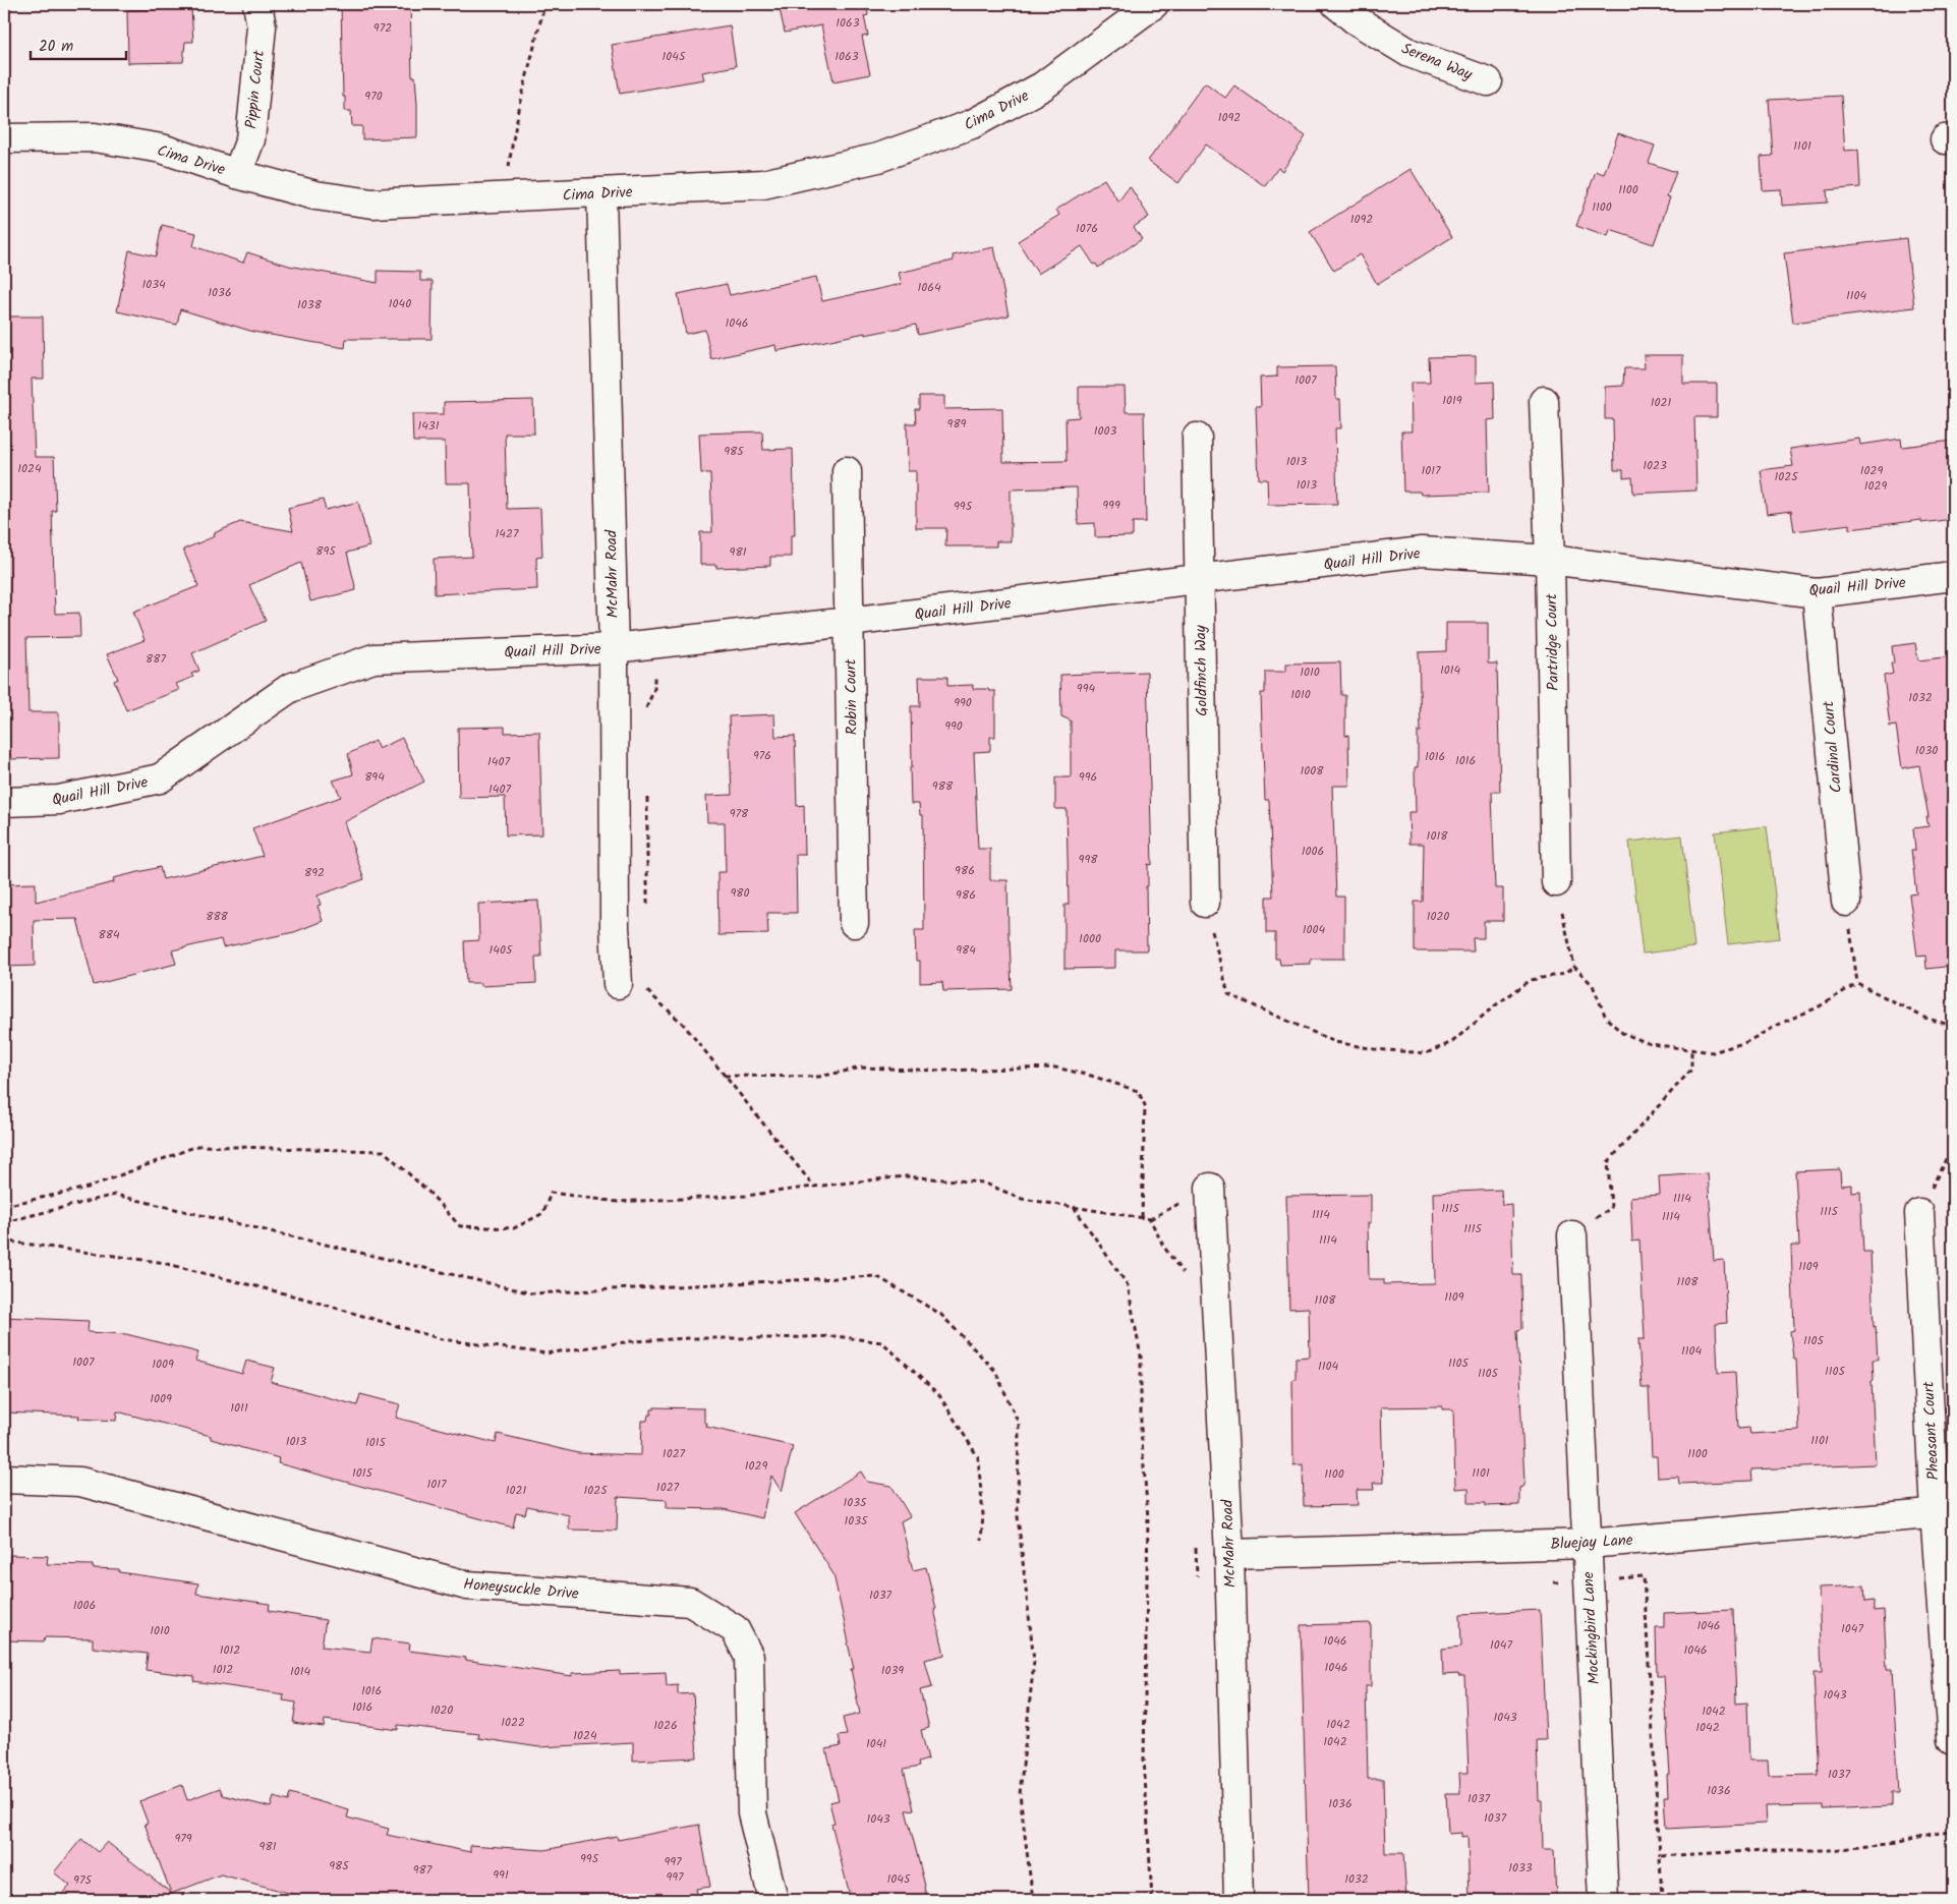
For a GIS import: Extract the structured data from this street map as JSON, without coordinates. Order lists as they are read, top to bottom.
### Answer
{
  "streets": {
    "street": [
      "Serena Way",
      "Pippin Court",
      "Cima Drive",
      "Quail Hill Drive",
      "McMahr Road",
      "Partridge Court",
      "Goldfinch Way",
      "Robin Court",
      "Cardinal Court",
      "Pheasant Court",
      "Bluejay Lane",
      "Honeysuckle Drive",
      "Mockingbird Lane"
    ]
  },
  "crossings": [
    ["Pippin Court", "Cima Drive"],
    ["Cima Drive", "McMahr Road"],
    ["Quail Hill Drive", "McMahr Road"],
    ["Quail Hill Drive", "Partridge Court"],
    ["Quail Hill Drive", "Goldfinch Way"],
    ["Quail Hill Drive", "Robin Court"],
    ["Quail Hill Drive", "Cardinal Court"],
    ["McMahr Road", "Bluejay Lane"],
    ["Pheasant Court", "Bluejay Lane"],
    ["Bluejay Lane", "Mockingbird Lane"]
  ],
  "house_numbers": [
    "1063",
    "972",
    "1045",
    "1063",
    "970",
    "1092",
    "1101",
    "1100",
    "1100",
    "1092",
    "1076",
    "1034",
    "1064",
    "1036",
    "1104",
    "1040",
    "1038",
    "1046",
    "1007",
    "1019",
    "1021",
    "989",
    "1431",
    "1003",
    "985",
    "1013",
    "1023",
    "1024",
    "1017",
    "1029",
    "1025",
    "1013",
    "1029",
    "999",
    "995",
    "1427",
    "895",
    "981",
    "887",
    "1014",
    "1010",
    "994",
    "1010",
    "1032",
    "990",
    "990",
    "1030",
    "976",
    "1016",
    "1016",
    "1407",
    "1008",
    "894",
    "996",
    "988",
    "1407",
    "978",
    "1018",
    "1006",
    "998",
    "986",
    "892",
    "980",
    "986",
    "888",
    "1020",
    "1004",
    "884",
    "1000",
    "1405",
    "984",
    "1114",
    "1115",
    "1115",
    "1114",
    "1114",
    "1115",
    "1114",
    "1109",
    "1108",
    "1109",
    "1108",
    "1105",
    "1104",
    "1007",
    "1105",
    "1009",
    "1104",
    "1105",
    "1105",
    "1009",
    "1011",
    "1101",
    "1013",
    "1015",
    "1027",
    "1100",
    "1029",
    "1015",
    "1101",
    "1100",
    "1017",
    "1027",
    "1021",
    "1025",
    "1035",
    "1035",
    "1037",
    "1006",
    "1046",
    "1047",
    "1010",
    "1046",
    "1047",
    "1012",
    "1046",
    "1046",
    "1012",
    "1039",
    "1014",
    "1016",
    "1043",
    "1016",
    "1020",
    "1042",
    "1043",
    "1022",
    "1042",
    "1026",
    "1042",
    "1024",
    "1042",
    "1041",
    "1037",
    "1036",
    "1037",
    "1036",
    "1037",
    "1043",
    "979",
    "981",
    "995",
    "997",
    "985",
    "1033",
    "987",
    "991",
    "997",
    "1045",
    "1032",
    "975"
  ],
  "scale_bar": "20 m"
}
